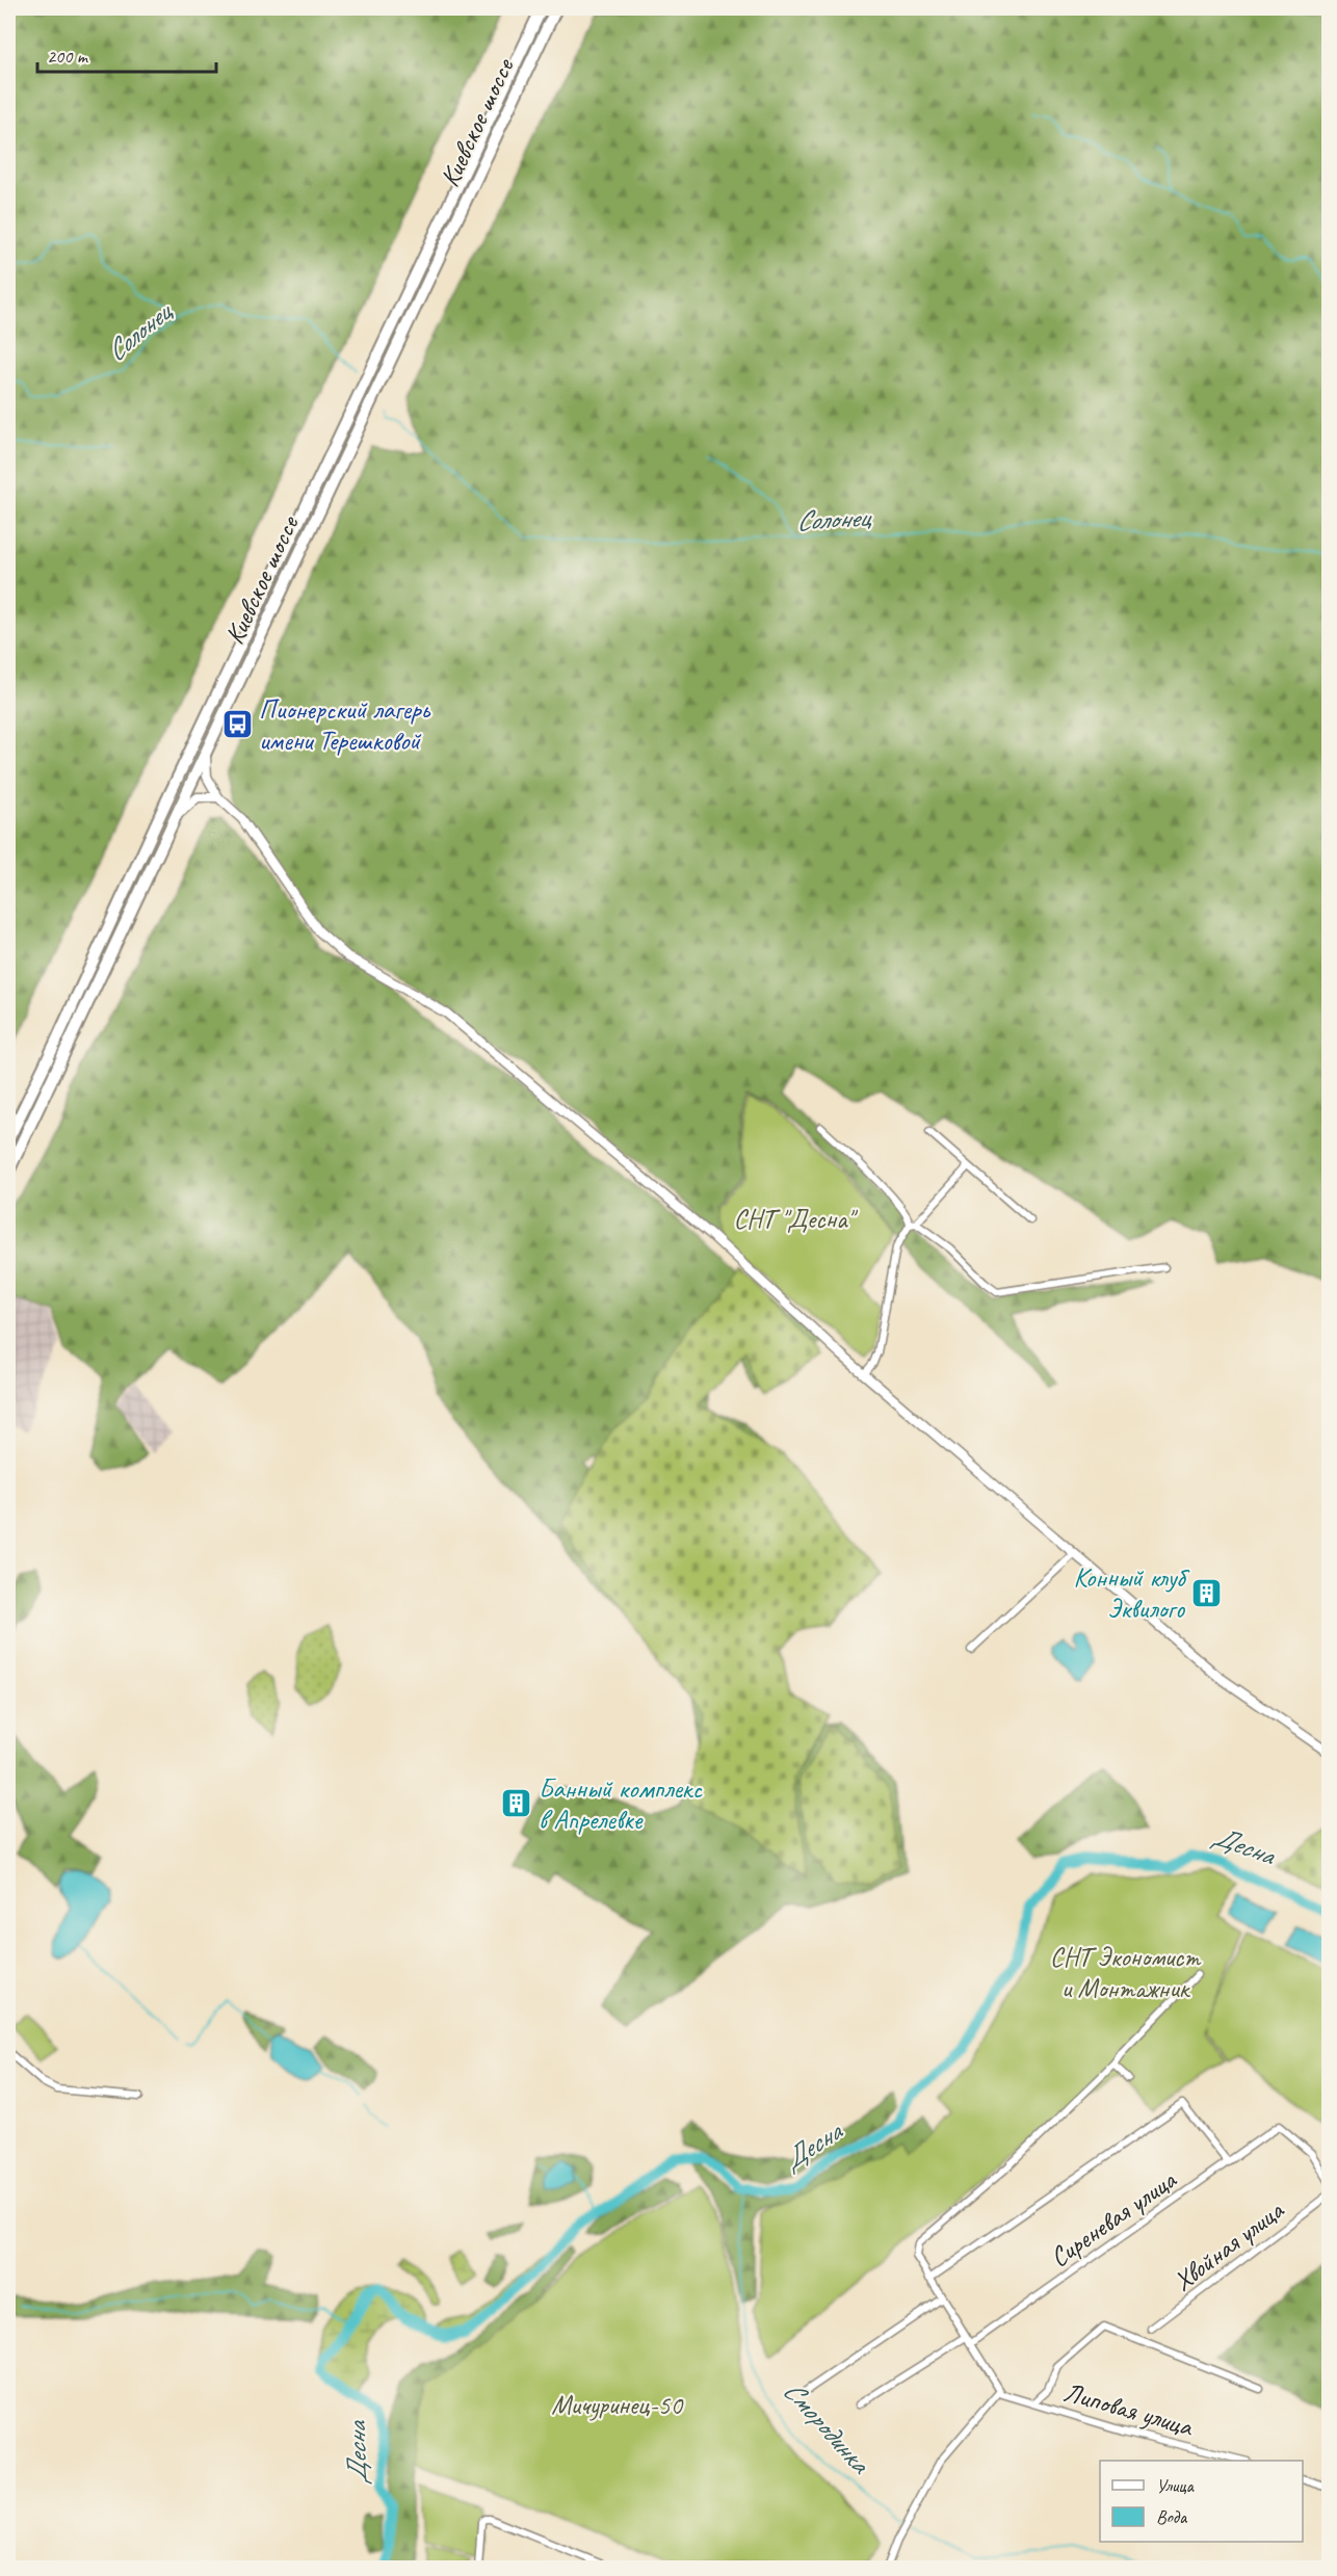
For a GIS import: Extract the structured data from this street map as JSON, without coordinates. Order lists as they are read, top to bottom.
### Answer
{
  "streets": {
    "highway": ["Киевское шоссе"],
    "street": ["Сиреневая улица", "Хвойная улица", "Липовая улица"]
  },
  "water": ["Солонец", "Десна", "Смородинка"],
  "parks": ["СНТ \"Десна\"", "СНТ Экономист и Монтажник", "Мичуринец-50"],
  "places": {
    "bus stop": ["Пионерский лагерь имени Терешковой"],
    "building": ["Конный клуб Эквилого", "Банный комплекс в Апрелевке"]
  },
  "legend": ["Улица", "Вода"],
  "scale_bar": "200 m"
}
